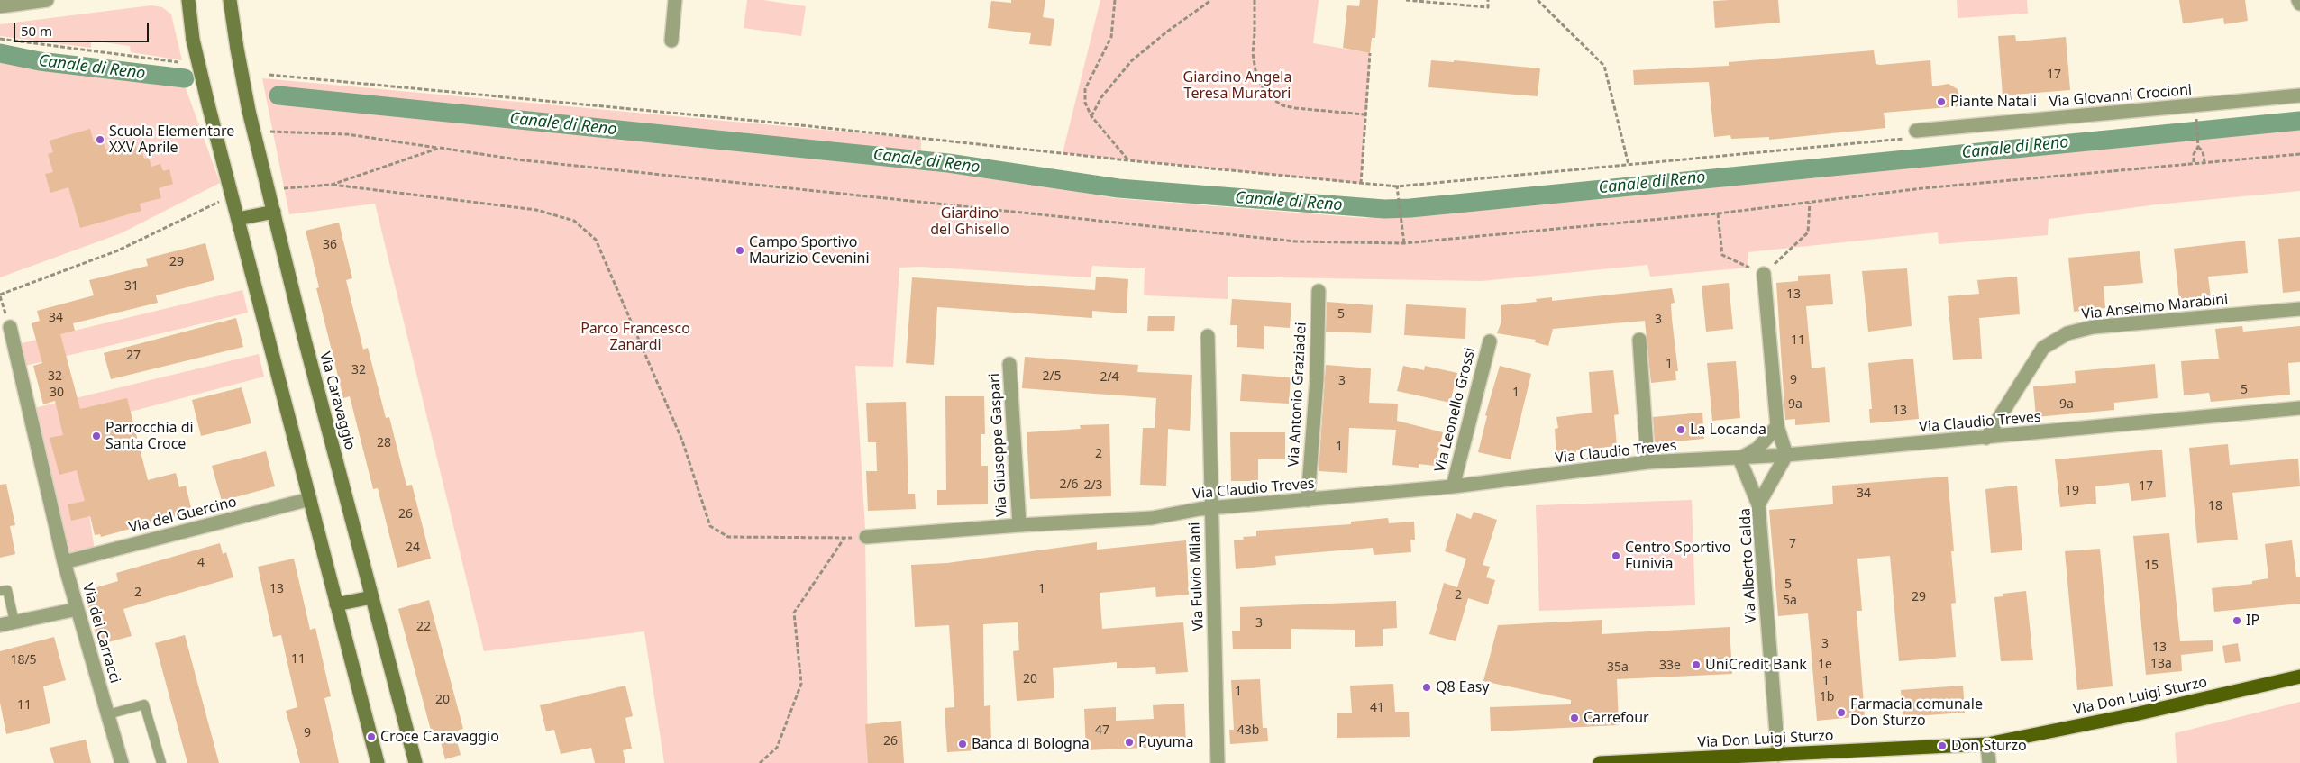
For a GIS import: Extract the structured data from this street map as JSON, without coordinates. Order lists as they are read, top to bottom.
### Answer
{
  "streets": {
    "main road": ["Via Caravaggio", "Via Don Luigi Sturzo"],
    "street": [
      "Via Giovanni Crocioni",
      "Via Anselmo Marabini",
      "Via Antonio Graziadei",
      "Via Leonello Grossi",
      "Via Claudio Treves",
      "Via Giuseppe Gaspari",
      "Via del Guercino",
      "Via Alberto Calda",
      "Via Fulvio Milani",
      "Via dei Carracci"
    ]
  },
  "crossings": [
    ["Via Anselmo Marabini", "Via Claudio Treves"],
    ["Via Antonio Graziadei", "Via Claudio Treves"],
    ["Via Leonello Grossi", "Via Claudio Treves"],
    ["Via Claudio Treves", "Via Giuseppe Gaspari"],
    ["Via Claudio Treves", "Via Alberto Calda"],
    ["Via Claudio Treves", "Via Fulvio Milani"],
    ["Via del Guercino", "Via dei Carracci"],
    ["Via Alberto Calda", "Via Don Luigi Sturzo"]
  ],
  "water": ["Canale di Reno"],
  "parks": ["Giardino Angela Teresa Muratori", "Giardino del Ghisello", "Parco Francesco Zanardi"],
  "places": [
    "Piante Natali",
    "Scuola Elementare XXV Aprile",
    "Campo Sportivo Maurizio Cevenini",
    "La Locanda",
    "Parrocchia di Santa Croce",
    "Centro Sportivo Funivia",
    "IP",
    "UniCredit Bank",
    "Q8 Easy",
    "Farmacia comunale Don Sturzo",
    "Carrefour",
    "Croce Caravaggio",
    "Puyuma",
    "Banca di Bologna",
    "Don Sturzo"
  ],
  "house_numbers": [
    "17",
    "36",
    "29",
    "31",
    "13",
    "5",
    "34",
    "3",
    "11",
    "27",
    "1",
    "32",
    "32",
    "2/5",
    "2/4",
    "9",
    "3",
    "5",
    "30",
    "1",
    "9a",
    "9a",
    "13",
    "28",
    "1",
    "2",
    "2/6",
    "2/3",
    "17",
    "19",
    "34",
    "18",
    "26",
    "7",
    "24",
    "4",
    "15",
    "5",
    "13",
    "1",
    "2",
    "2",
    "29",
    "5a",
    "3",
    "22",
    "3",
    "13",
    "11",
    "18/5",
    "13a",
    "1e",
    "33e",
    "35a",
    "20",
    "1",
    "1",
    "1b",
    "20",
    "11",
    "41",
    "47",
    "43b",
    "9",
    "26"
  ],
  "scale_bar": "50 m"
}
